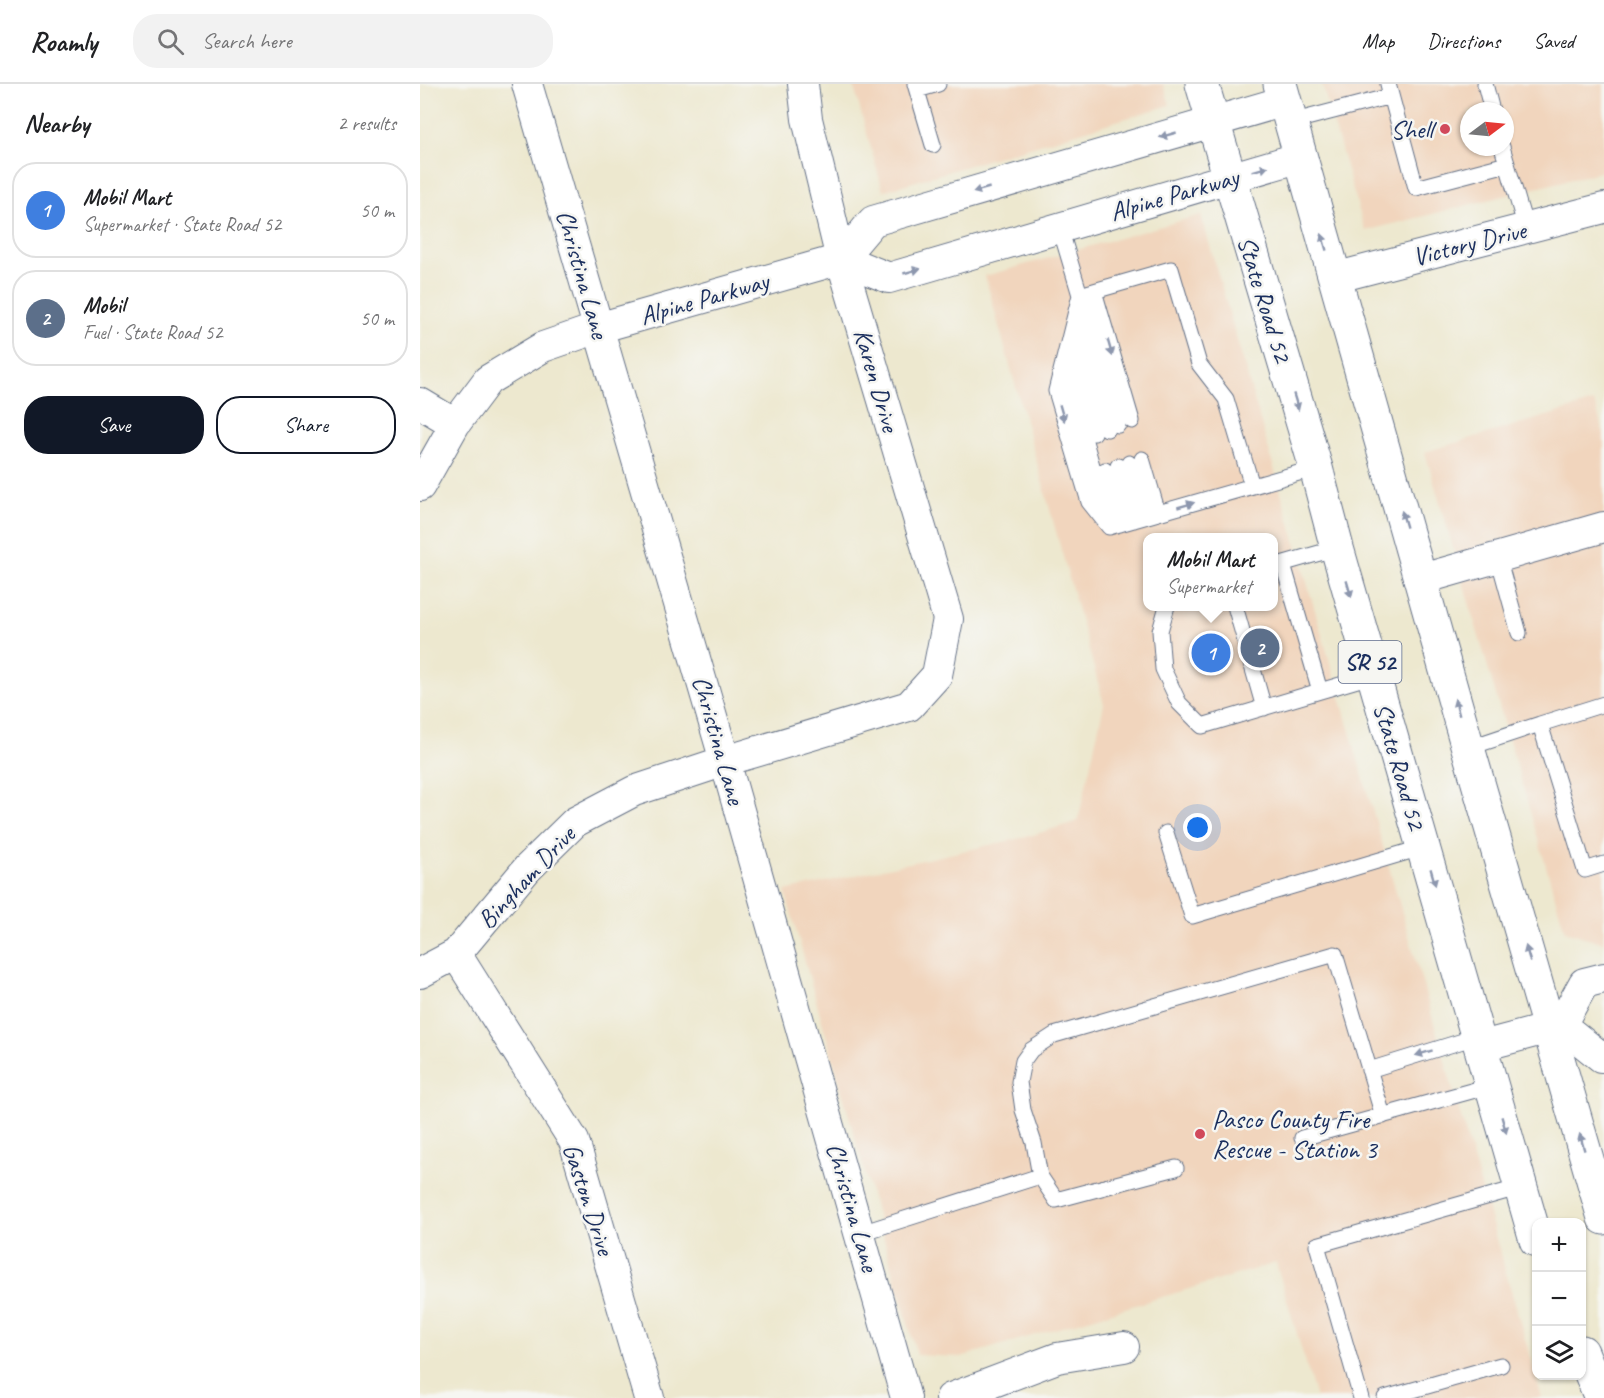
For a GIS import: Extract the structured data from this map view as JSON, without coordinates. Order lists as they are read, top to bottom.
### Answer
{
  "streets": {
    "main road": ["State Road 52", "SR 52"],
    "street": [
      "Alpine Parkway",
      "Victory Drive",
      "Christina Lane",
      "Karen Drive",
      "Bingham Drive",
      "Gaston Drive"
    ]
  },
  "crossings": [
    ["Alpine Parkway", "Christina Lane"],
    ["Alpine Parkway", "State Road 52"],
    ["Alpine Parkway", "Karen Drive"],
    ["Alpine Parkway", "SR 52"],
    ["Victory Drive", "SR 52"],
    ["Christina Lane", "Bingham Drive"],
    ["Karen Drive", "Bingham Drive"],
    ["Bingham Drive", "Gaston Drive"]
  ],
  "places": ["Shell", "Pasco County Fire Rescue - Station 3"],
  "north": "right",
  "page": {
    "header": "Roamly",
    "search": "Search here",
    "nav": ["Map", "Directions", "Saved"],
    "heading": ["Nearby", "2 results"],
    "list": [
      {
        "mark": "1",
        "name": "Mobil Mart",
        "note": "Supermarket · State Road 52",
        "value": "50 m"
      },
      {
        "mark": "2",
        "name": "Mobil",
        "note": "Fuel · State Road 52",
        "value": "50 m"
      }
    ],
    "buttons": ["Save", "Share"],
    "popup": ["Mobil Mart", "Supermarket"],
    "pins": ["2", "1"],
    "map_buttons": ["+", "−"]
  }
}
